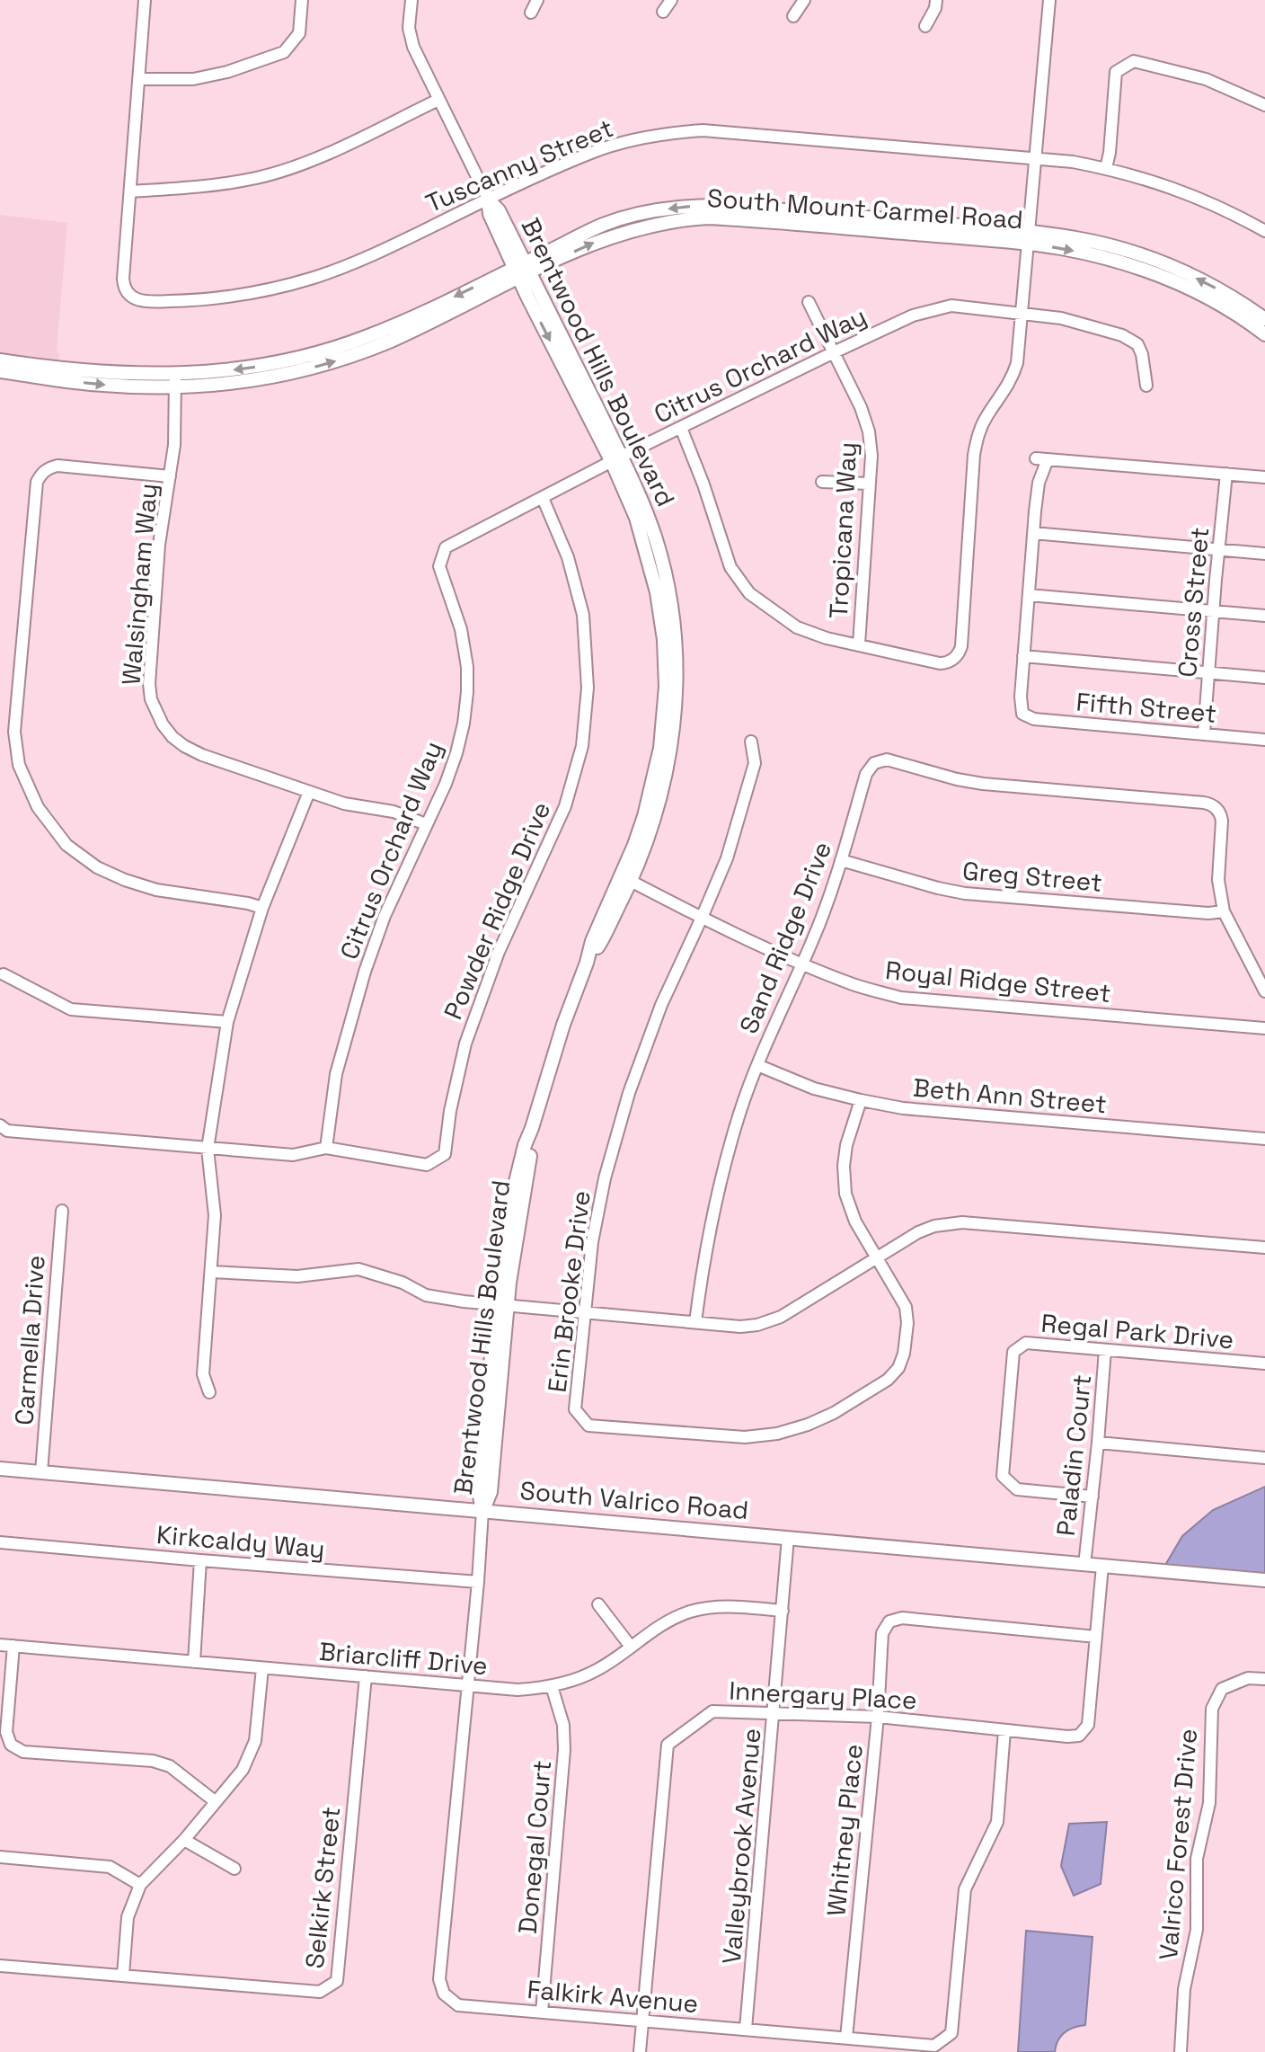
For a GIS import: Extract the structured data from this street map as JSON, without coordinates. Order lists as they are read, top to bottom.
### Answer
{
  "streets": {
    "street": [
      "Tuscanny Street",
      "South Mount Carmel Road",
      "Brentwood Hills Boulevard",
      "Citrus Orchard Way",
      "Tropicana Way",
      "Walsingham Way",
      "Cross Street",
      "Fifth Street",
      "Greg Street",
      "Powder Ridge Drive",
      "Sand Ridge Drive",
      "Royal Ridge Street",
      "Beth Ann Street",
      "Erin Brooke Drive",
      "Regal Park Drive",
      "Carmella Drive",
      "Paladin Court",
      "South Valrico Road",
      "Kirkcaldy Way",
      "Briarcliff Drive",
      "Innergary Place",
      "Whitney Place",
      "Valrico Forest Drive",
      "Valleybrook Avenue",
      "Donegal Court",
      "Selkirk Street",
      "Falkirk Avenue"
    ]
  },
  "crossings": [
    ["Tuscanny Street", "Brentwood Hills Boulevard"],
    ["South Mount Carmel Road", "Brentwood Hills Boulevard"],
    ["South Mount Carmel Road", "Walsingham Way"],
    ["Brentwood Hills Boulevard", "Citrus Orchard Way"],
    ["Brentwood Hills Boulevard", "Royal Ridge Street"],
    ["Brentwood Hills Boulevard", "South Valrico Road"],
    ["Brentwood Hills Boulevard", "Falkirk Avenue"],
    ["Citrus Orchard Way", "Tropicana Way"],
    ["Citrus Orchard Way", "Walsingham Way"],
    ["Citrus Orchard Way", "Powder Ridge Drive"],
    ["Cross Street", "Fifth Street"],
    ["Greg Street", "Sand Ridge Drive"],
    ["Sand Ridge Drive", "Royal Ridge Street"],
    ["Sand Ridge Drive", "Beth Ann Street"],
    ["Royal Ridge Street", "Erin Brooke Drive"],
    ["Beth Ann Street", "Erin Brooke Drive"],
    ["Regal Park Drive", "Paladin Court"],
    ["Carmella Drive", "South Valrico Road"],
    ["Paladin Court", "South Valrico Road"],
    ["South Valrico Road", "Innergary Place"],
    ["South Valrico Road", "Valleybrook Avenue"],
    ["South Valrico Road", "Falkirk Avenue"],
    ["Kirkcaldy Way", "Falkirk Avenue"],
    ["Briarcliff Drive", "Valleybrook Avenue"],
    ["Briarcliff Drive", "Donegal Court"],
    ["Briarcliff Drive", "Selkirk Street"],
    ["Briarcliff Drive", "Falkirk Avenue"],
    ["Innergary Place", "Whitney Place"],
    ["Innergary Place", "Valleybrook Avenue"],
    ["Innergary Place", "Falkirk Avenue"],
    ["Whitney Place", "Falkirk Avenue"],
    ["Valleybrook Avenue", "Falkirk Avenue"],
    ["Donegal Court", "Falkirk Avenue"]
  ]
}
